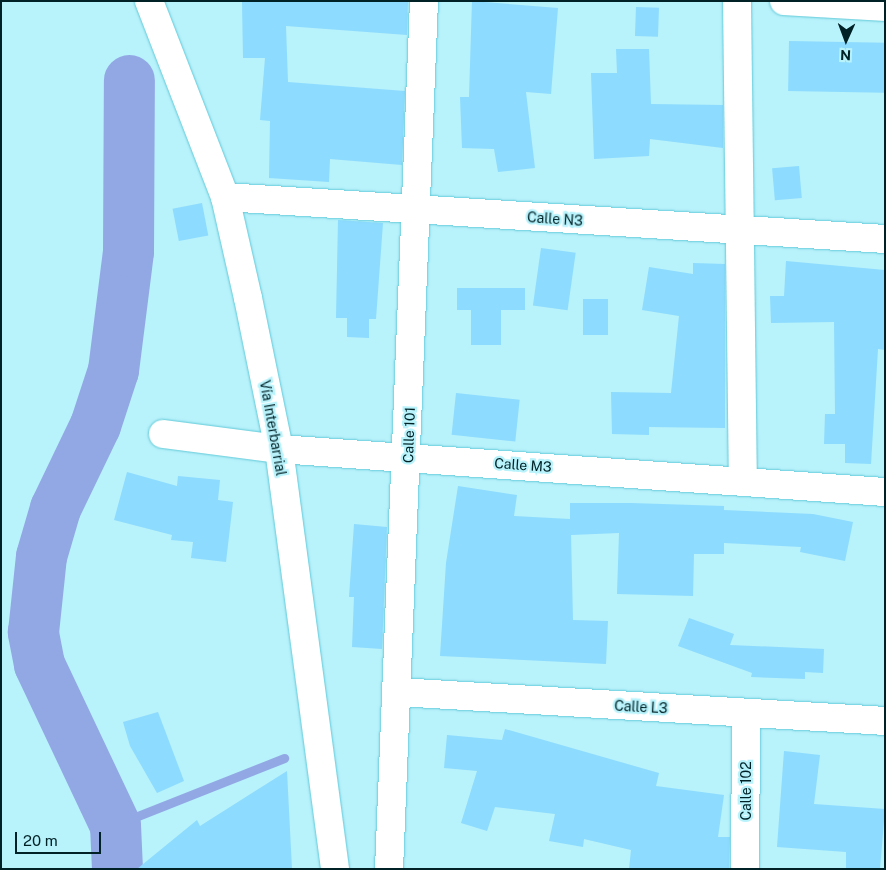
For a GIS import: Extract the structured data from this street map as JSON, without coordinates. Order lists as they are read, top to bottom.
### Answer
{
  "streets": {
    "street": [
      "Calle N3",
      "Vía Interbarrial",
      "Calle 101",
      "Calle M3",
      "Calle L3",
      "Calle 102"
    ]
  },
  "crossings": [
    ["Calle N3", "Vía Interbarrial"],
    ["Calle N3", "Calle 101"],
    ["Vía Interbarrial", "Calle M3"],
    ["Calle 101", "Calle M3"],
    ["Calle 101", "Calle L3"],
    ["Calle L3", "Calle 102"]
  ],
  "scale_bar": "20 m",
  "north": "bottom"
}
